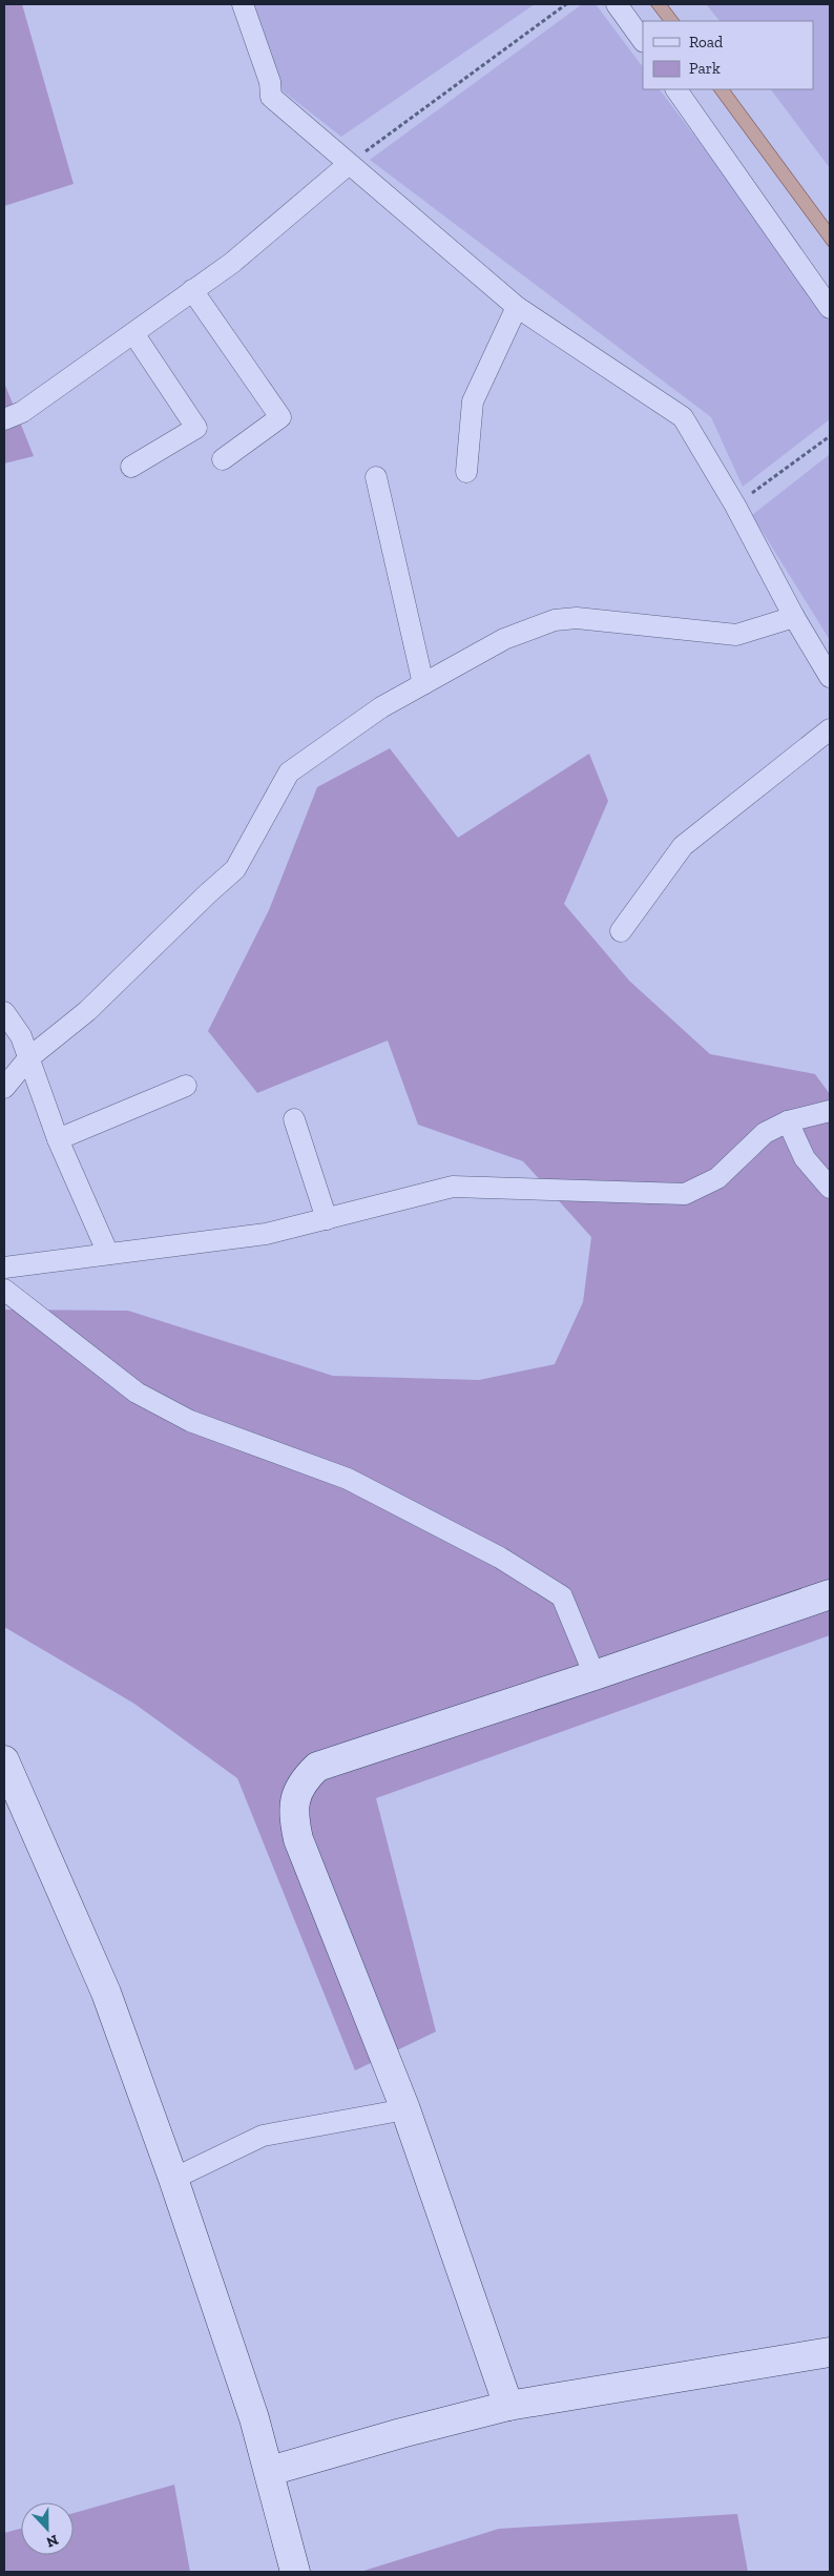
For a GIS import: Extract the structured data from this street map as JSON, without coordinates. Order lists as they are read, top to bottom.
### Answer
{
  "legend": ["Road", "Park"],
  "north": "bottom"
}
